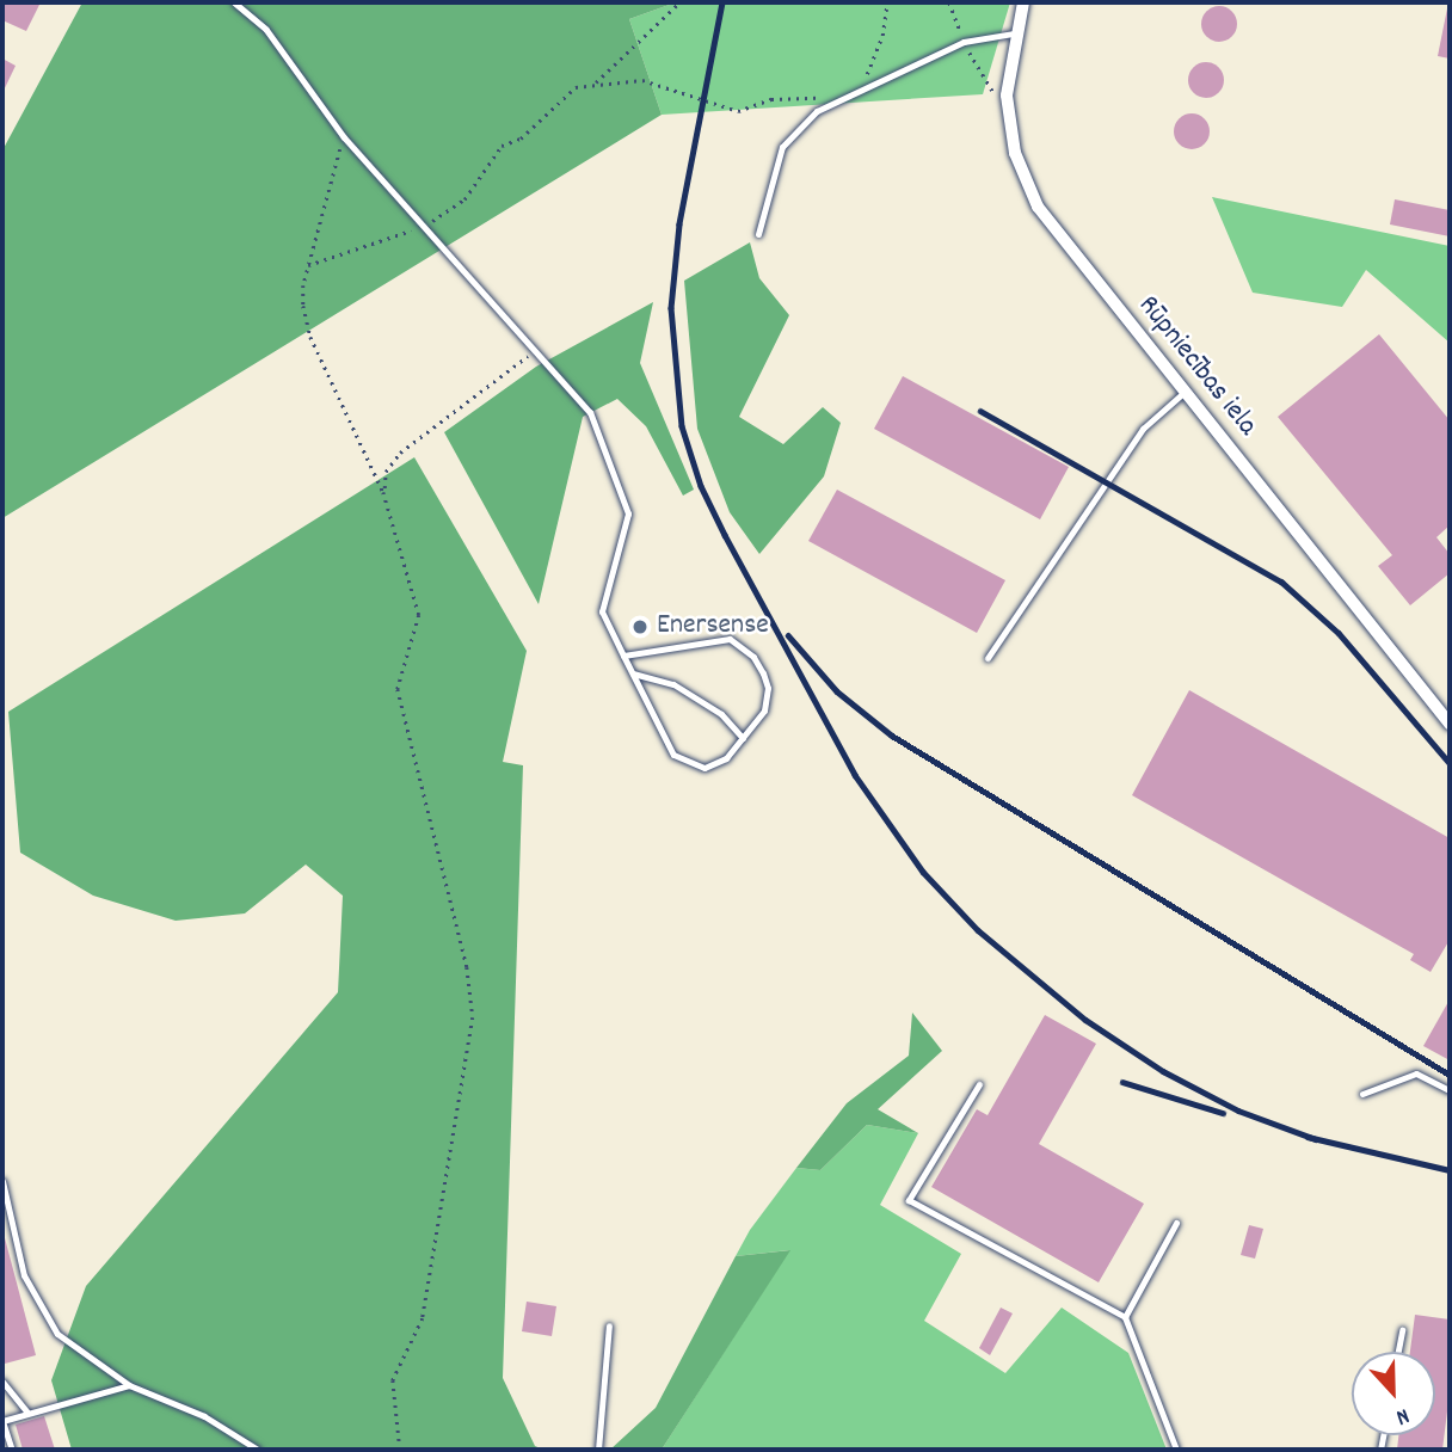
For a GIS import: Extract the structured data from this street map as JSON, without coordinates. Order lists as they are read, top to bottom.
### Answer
{
  "streets": {
    "street": ["Rūpniecības iela"]
  },
  "places": ["Enersense"],
  "north": "bottom"
}
